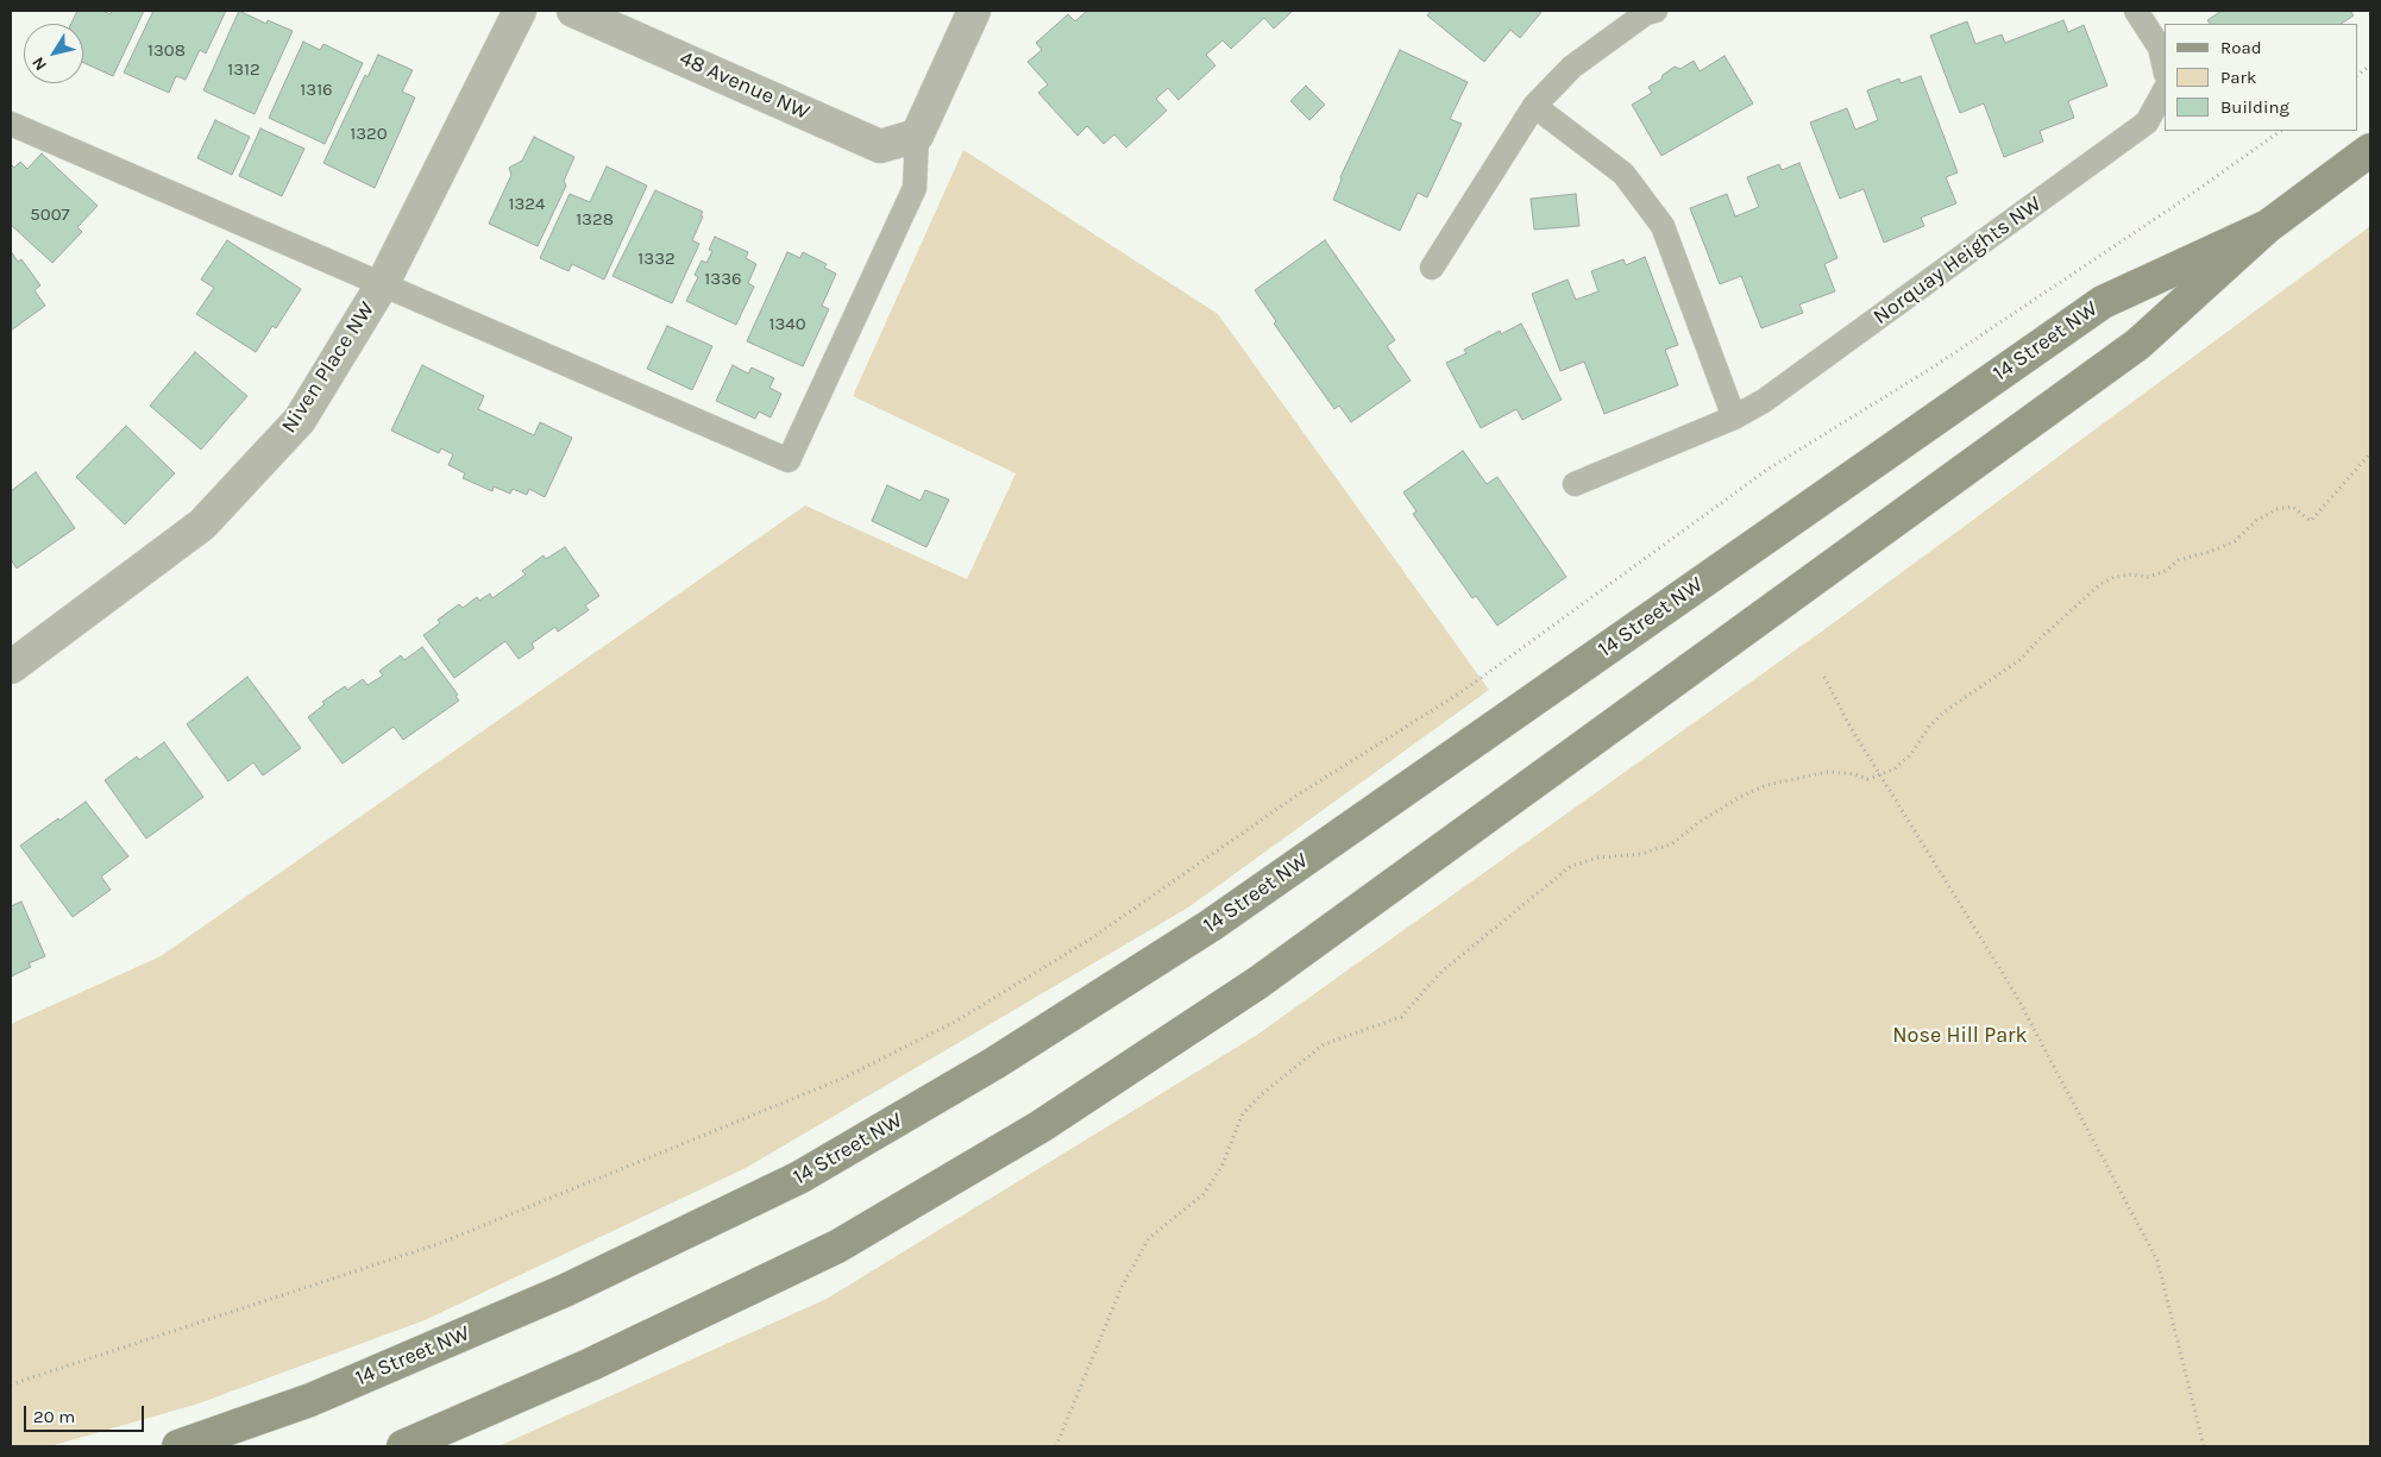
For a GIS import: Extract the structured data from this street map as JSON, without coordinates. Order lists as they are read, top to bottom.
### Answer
{
  "streets": {
    "main road": ["14 Street NW"],
    "street": ["48 Avenue NW", "Niven Place NW"],
    "lane": ["Norquay Heights NW"]
  },
  "parks": ["Nose Hill Park"],
  "house_numbers": [
    "1308",
    "1312",
    "1316",
    "1320",
    "1324",
    "5007",
    "1328",
    "1332",
    "1336",
    "1340"
  ],
  "legend": ["Road", "Park", "Building"],
  "scale_bar": "20 m",
  "north": "bottom left"
}
